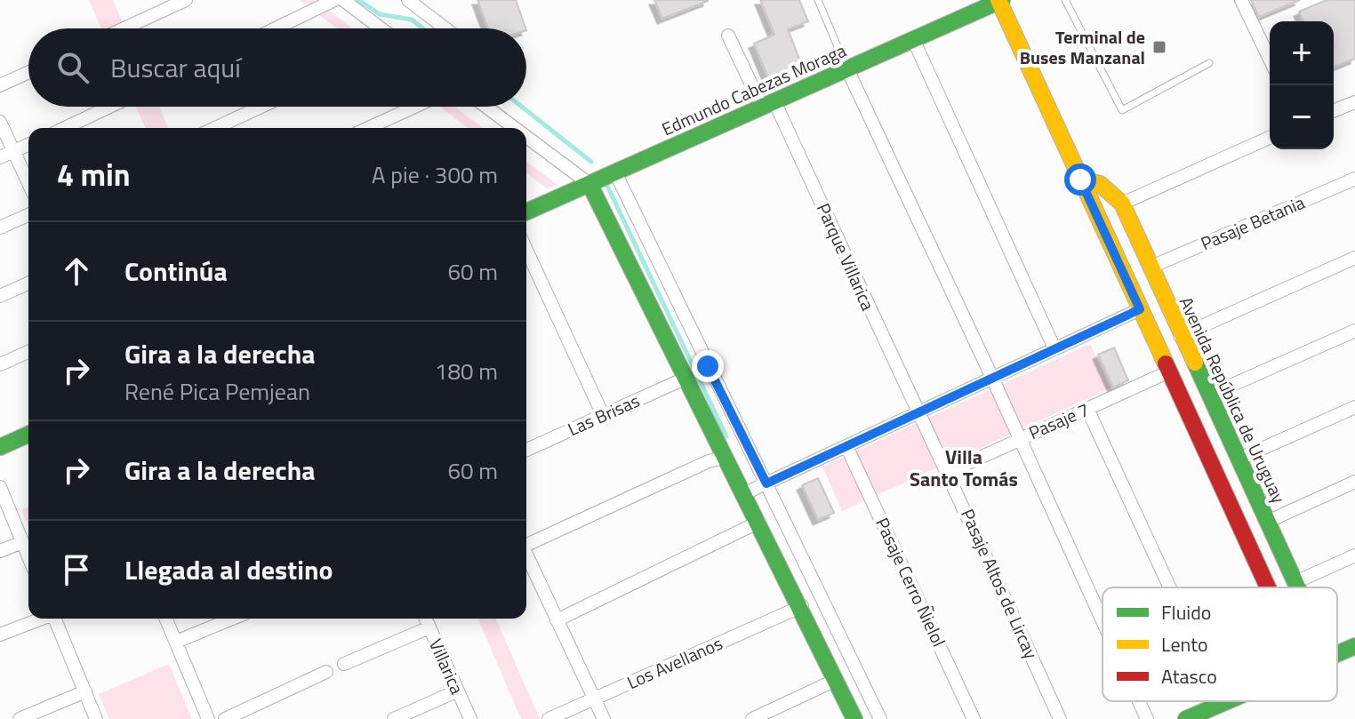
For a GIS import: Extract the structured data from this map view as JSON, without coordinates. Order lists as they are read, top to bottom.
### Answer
{
  "streets": {
    "street": [
      "Edmundo Cabezas Moraga",
      "Pasaje Betania",
      "Parque Villarica",
      "Avenida República de Uruguay",
      "Las Brisas",
      "Pasaje 7",
      "Pasaje Cerro Ñielol",
      "Pasaje Altos de Lircay",
      "Los Avellanos",
      "Villarica"
    ]
  },
  "crossings": [
    ["Edmundo Cabezas Moraga", "Parque Villarica"],
    ["Pasaje Betania", "Avenida República de Uruguay"],
    ["Parque Villarica", "Pasaje Altos de Lircay"],
    ["Pasaje 7", "Pasaje Altos de Lircay"]
  ],
  "districts": ["Villa Santo Tomás"],
  "places": {
    "transit": ["Terminal de Buses Manzanal"]
  },
  "legend": ["Fluido", "Lento", "Atasco"],
  "page": {
    "map_buttons": ["+", "−"],
    "search": "Buscar aquí",
    "heading": ["4 min", "A pie · 300 m"],
    "list": [
      ["Continúa", "60 m"],
      ["Gira a la derecha", "René Pica Pemjean", "180 m"],
      ["Gira a la derecha", "60 m"],
      "Llegada al destino"
    ]
  }
}
